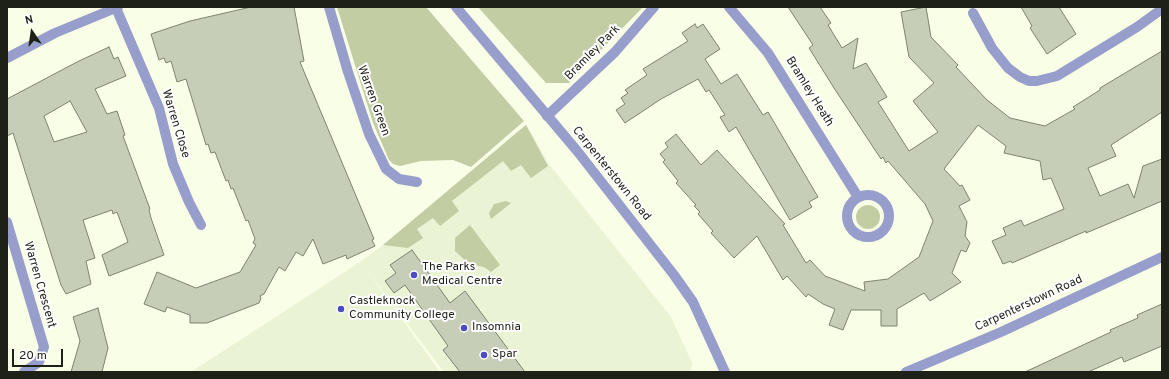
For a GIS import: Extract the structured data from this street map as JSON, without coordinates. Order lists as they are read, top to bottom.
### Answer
{
  "streets": {
    "street": [
      "Bramley Park",
      "Bramley Heath",
      "Warren Green",
      "Warren Close",
      "Carpenterstown Road",
      "Warren Crescent"
    ]
  },
  "crossings": [
    ["Bramley Park", "Carpenterstown Road"]
  ],
  "places": [
    "The Parks Medical Centre",
    "Castleknock Community College",
    "Insomnia",
    "Spar"
  ],
  "scale_bar": "20 m",
  "north": "top"
}
